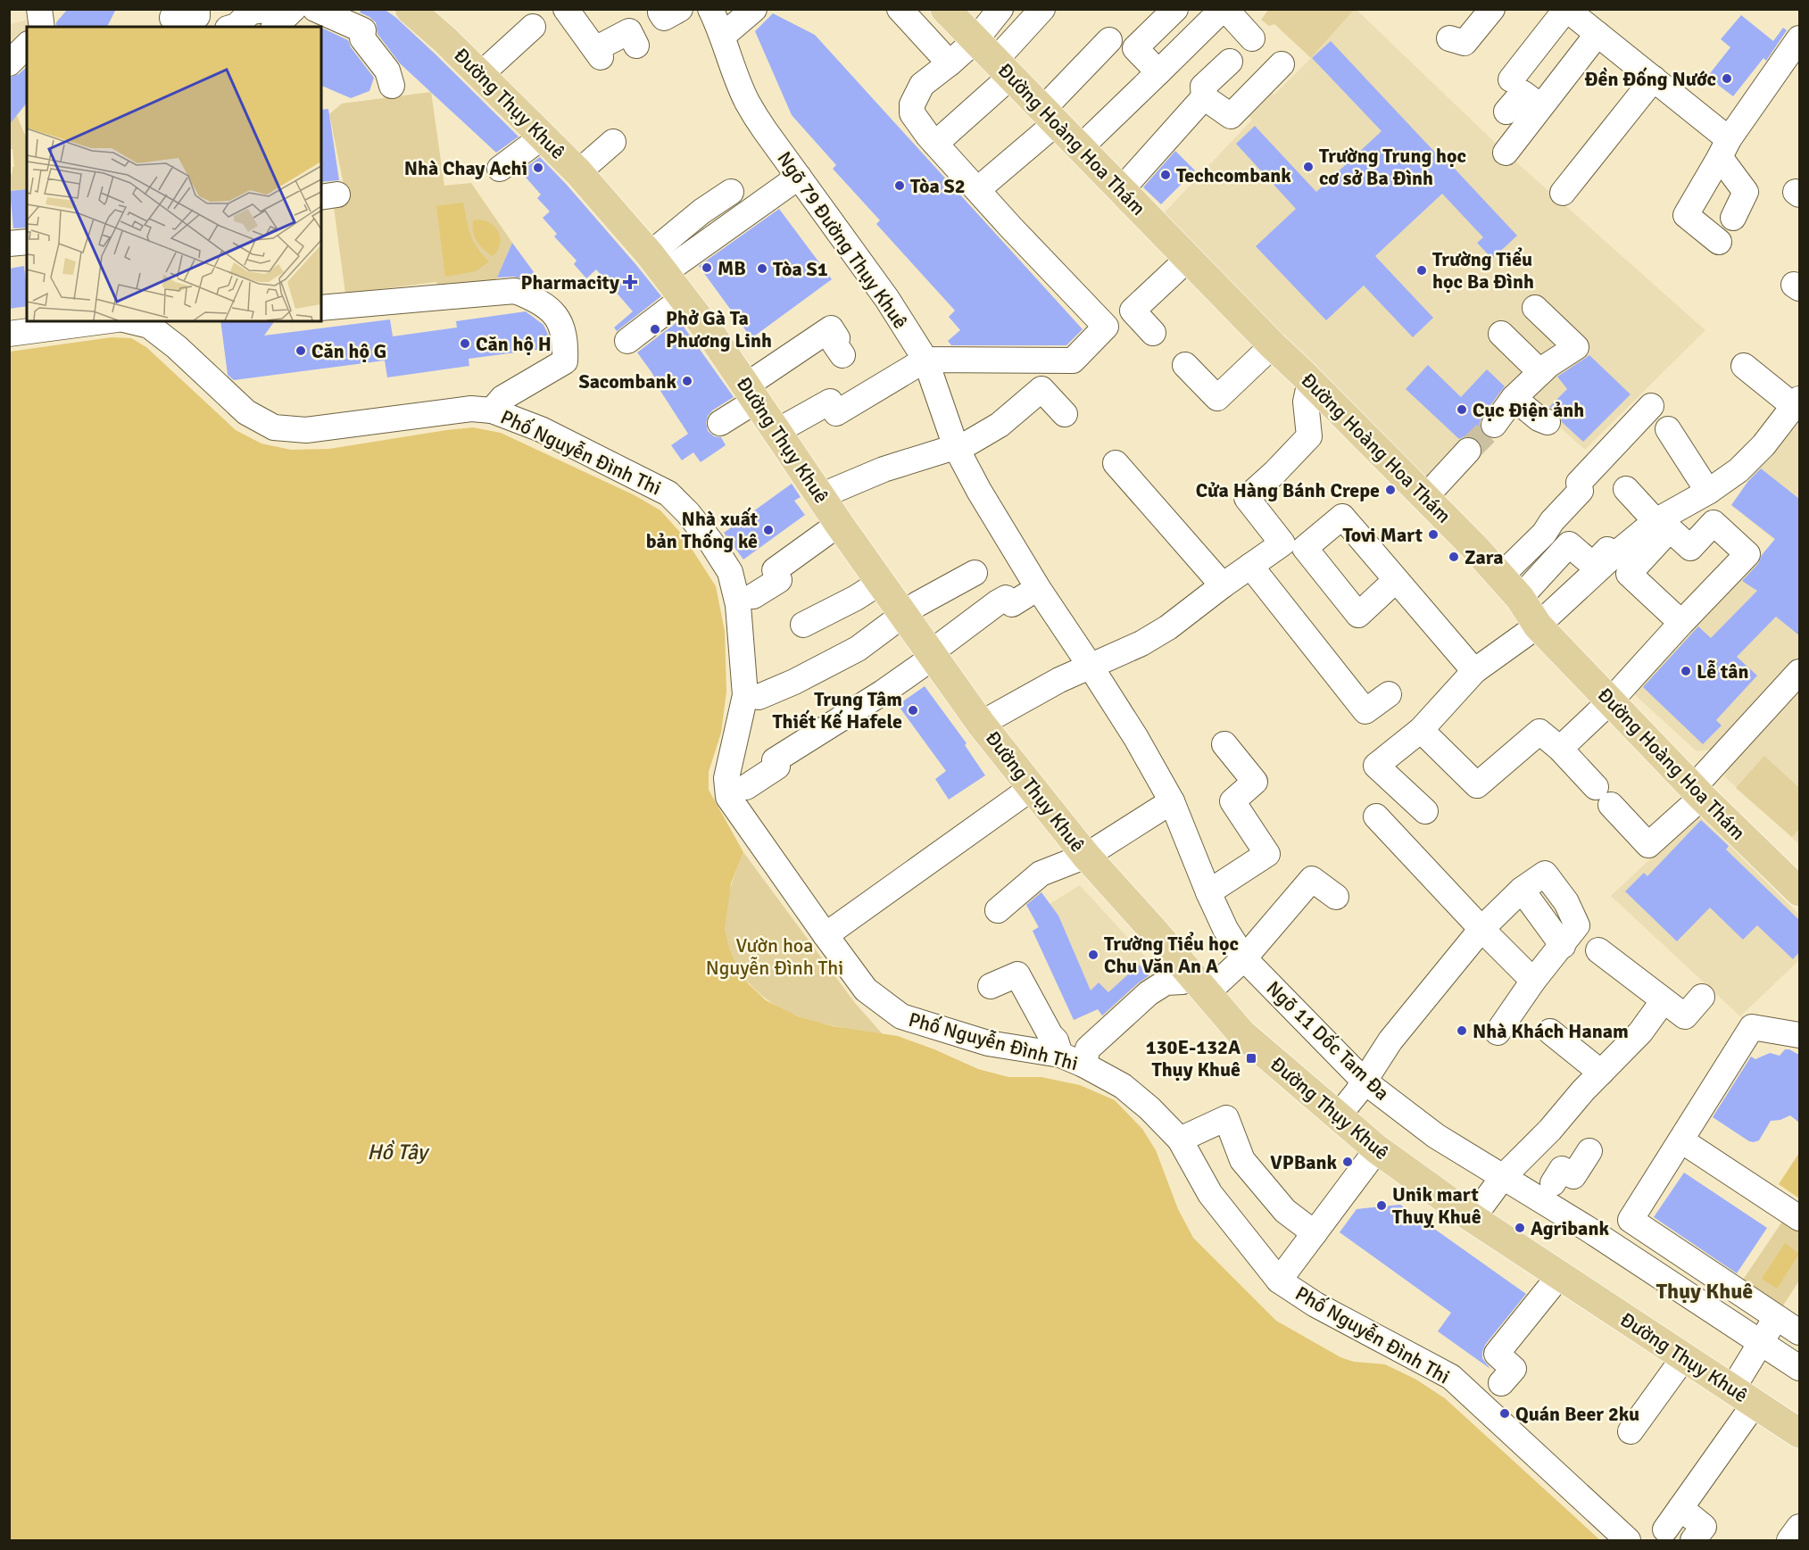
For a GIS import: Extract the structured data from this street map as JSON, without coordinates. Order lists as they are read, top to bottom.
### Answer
{
  "streets": {
    "main road": ["Đường Thụy Khuê", "Đường Hoàng Hoa Thám"],
    "street": ["Ngõ 79 Đường Thụy Khuê", "Phố Nguyễn Đình Thi", "Ngõ 11 Dốc Tam Đa"]
  },
  "crossings": [
    ["Ngõ 79 Đường Thụy Khuê", "Ngõ 11 Dốc Tam Đa"]
  ],
  "districts": ["Thụy Khuê"],
  "water": ["Hồ Tây"],
  "parks": ["Vườn hoa Nguyễn Đình Thi"],
  "places": {
    "other": [
      "Đền Đống Nước",
      "Trường Trung học cơ sở Ba Đình",
      "Nhà Chay Achi",
      "Techcombank",
      "Tòa S2",
      "MB",
      "Tòa S1",
      "Trường Tiểu học Ba Đình",
      "Phở Gà Ta Phương Linh",
      "Căn hộ H",
      "Căn hộ G",
      "Sacombank",
      "Cục Điện ảnh",
      "Cửa Hàng Bánh Crepe",
      "Nhà xuất bản Thống kê",
      "Tovi Mart",
      "Zara",
      "Lễ tân",
      "Trung Tâm Thiết Kế Hafele",
      "Trường Tiểu học Chu Văn An A",
      "Nhà Khách Hanam",
      "VPBank",
      "Unik mart Thuỵ Khuê",
      "Agribank",
      "Quán Beer 2ku"
    ],
    "health": ["Pharmacity"],
    "transit": ["130E-132A Thụy Khuê"]
  }
}
